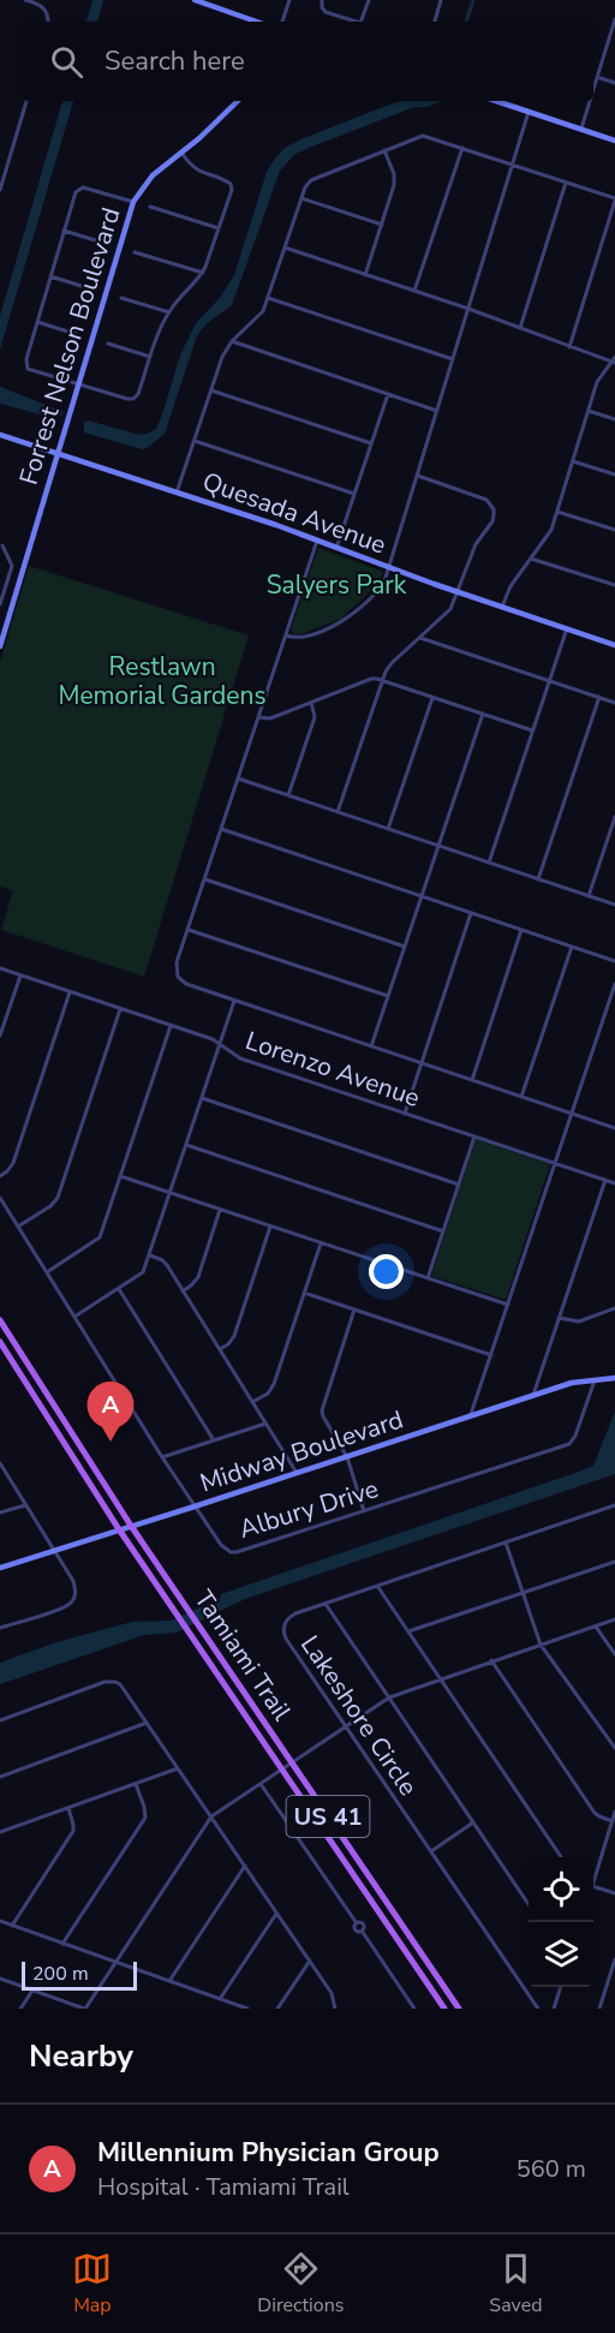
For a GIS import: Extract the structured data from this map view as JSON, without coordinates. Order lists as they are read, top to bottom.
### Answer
{
  "streets": {
    "main road": ["Tamiami Trail", "US 41"],
    "street": [
      "Forrest Nelson Boulevard",
      "Quesada Avenue",
      "Lorenzo Avenue",
      "Midway Boulevard",
      "Albury Drive",
      "Lakeshore Circle"
    ]
  },
  "crossings": [
    ["Forrest Nelson Boulevard", "Quesada Avenue"],
    ["Midway Boulevard", "Albury Drive"],
    ["Midway Boulevard", "Tamiami Trail"]
  ],
  "parks": ["Salyers Park", "Restlawn Memorial Gardens"],
  "scale_bar": "200 m",
  "page": {
    "search": "Search here",
    "pins": "A",
    "scale": "200 m",
    "heading": "Nearby",
    "list": [
      {
        "mark": "A",
        "name": "Millennium Physician Group",
        "note": "Hospital · Tamiami Trail",
        "value": "560 m"
      }
    ],
    "nav": ["Map", "Directions", "Saved"]
  }
}
